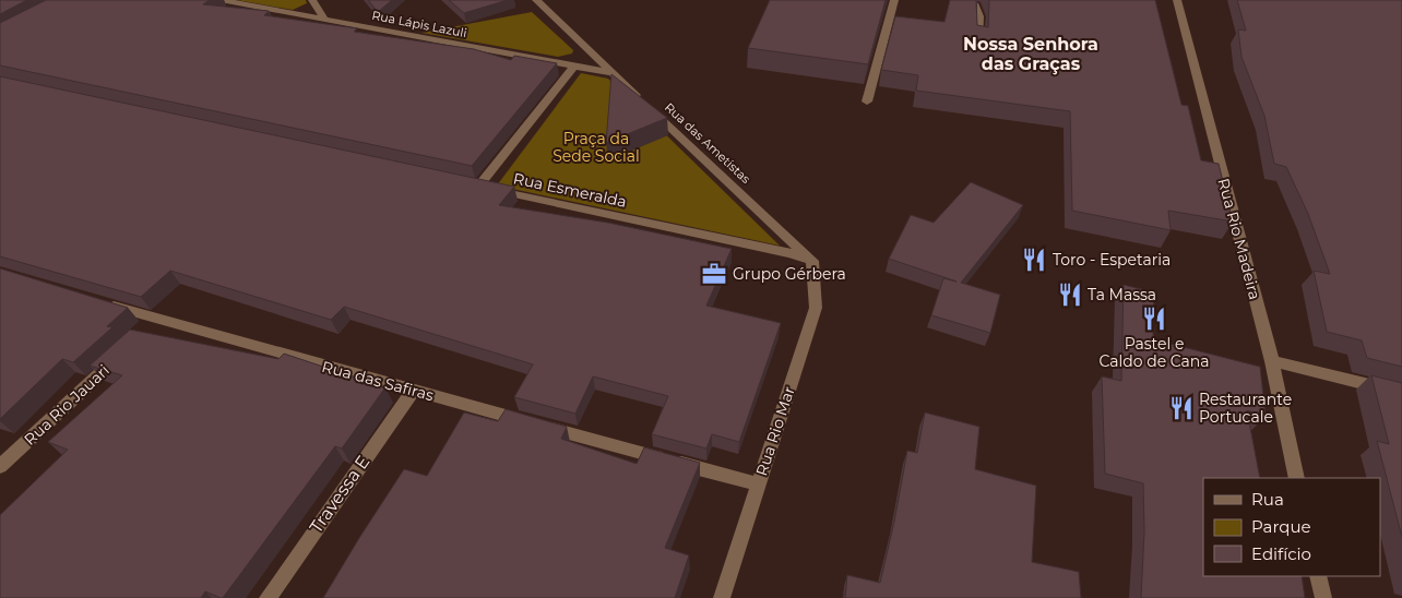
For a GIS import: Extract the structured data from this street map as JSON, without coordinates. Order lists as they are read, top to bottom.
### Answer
{
  "streets": {
    "street": [
      "Rua Lápis Lazuli",
      "Rua das Ametistas",
      "Rua Esmeralda",
      "Rua Rio Madeira",
      "Rua das Safiras",
      "Rua Rio Jauari",
      "Rua Rio Mar",
      "Travessa E"
    ]
  },
  "crossings": [
    ["Rua Lápis Lazuli", "Rua das Ametistas"],
    ["Rua Lápis Lazuli", "Rua Esmeralda"],
    ["Rua das Ametistas", "Rua Esmeralda"],
    ["Rua das Ametistas", "Rua Rio Mar"],
    ["Rua Esmeralda", "Rua Rio Mar"],
    ["Rua das Safiras", "Rua Rio Mar"],
    ["Rua das Safiras", "Travessa E"]
  ],
  "districts": ["Nossa Senhora das Graças"],
  "parks": ["Praça da Sede Social"],
  "places": {
    "restaurant": [
      "Toro - Espetaria",
      "Ta Massa",
      "Pastel e Caldo de Cana",
      "Restaurante Portucale"
    ],
    "office": ["Grupo Gérbera"]
  },
  "legend": ["Rua", "Parque", "Edifício"]
}
